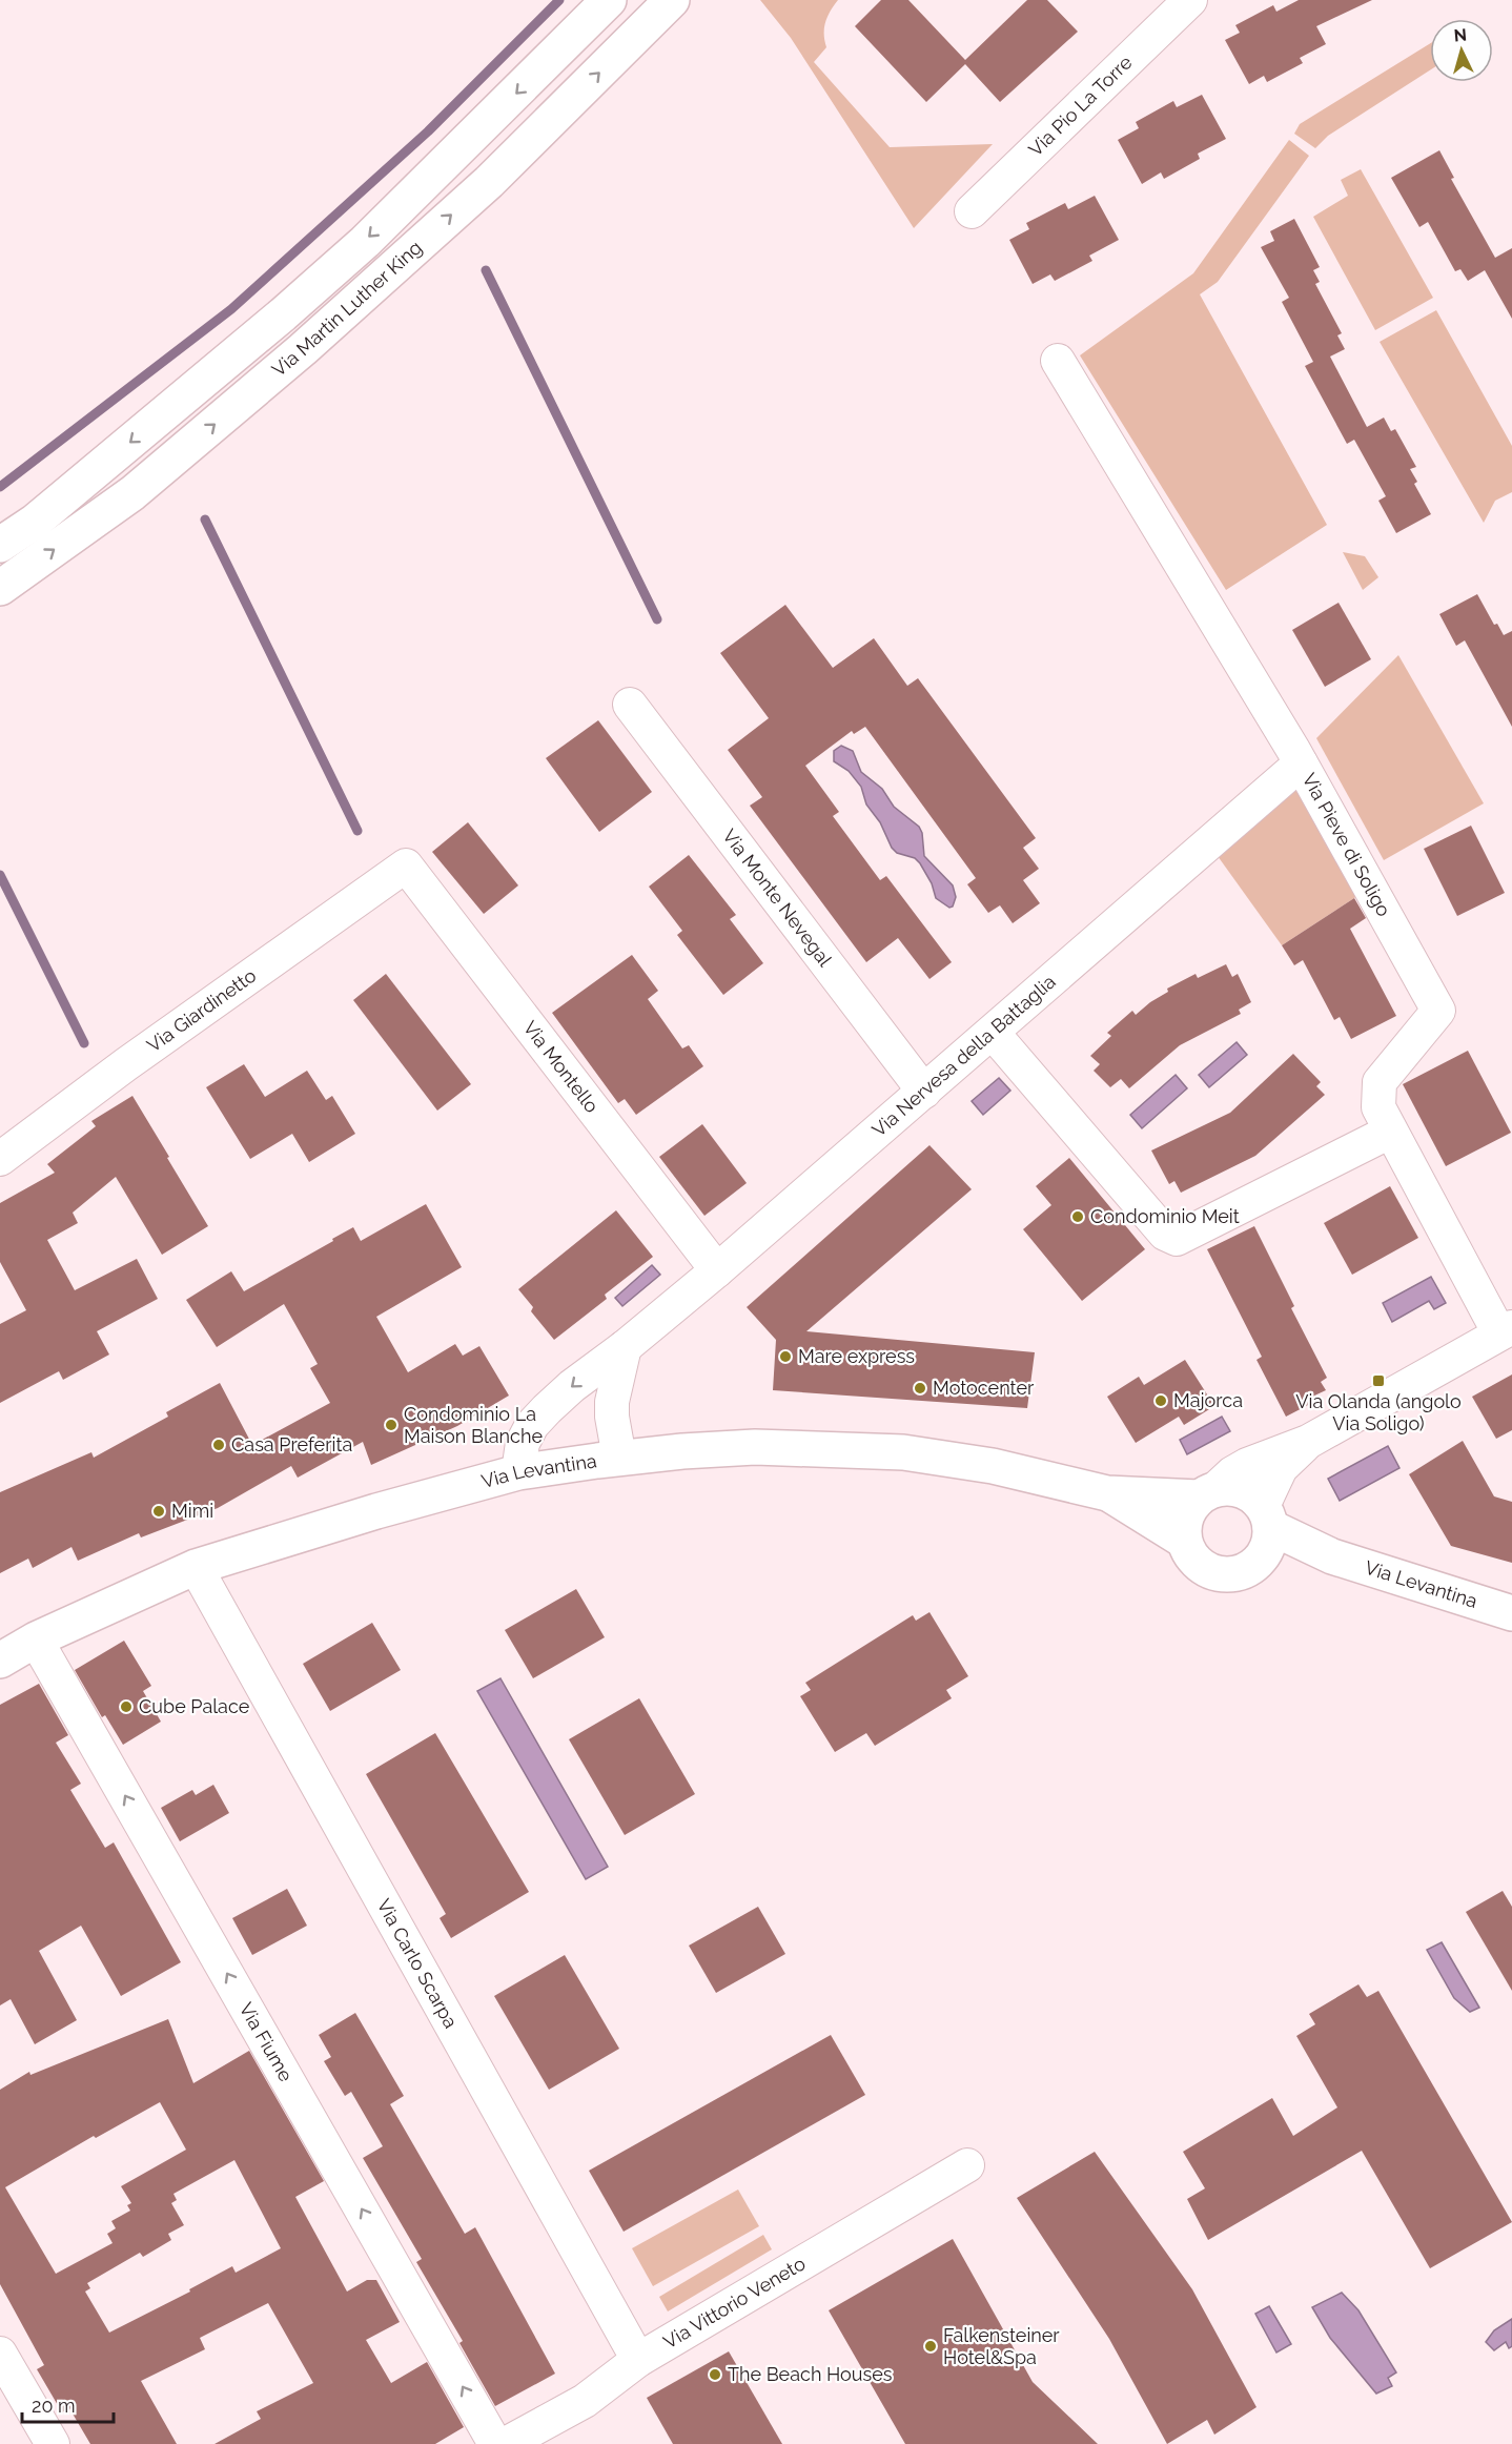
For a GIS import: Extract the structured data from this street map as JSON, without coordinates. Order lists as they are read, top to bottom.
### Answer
{
  "streets": {
    "street": [
      "Via Pio La Torre",
      "Via Martin Luther King",
      "Via Pieve di Soligo",
      "Via Monte Nevegal",
      "Via Giardinetto",
      "Via Nervesa della Battaglia",
      "Via Montello",
      "Via Levantina",
      "Via Carlo Scarpa",
      "Via Fiume",
      "Via Vittorio Veneto"
    ]
  },
  "crossings": [
    ["Via Pieve di Soligo", "Via Nervesa della Battaglia"],
    ["Via Monte Nevegal", "Via Nervesa della Battaglia"],
    ["Via Giardinetto", "Via Montello"],
    ["Via Nervesa della Battaglia", "Via Montello"],
    ["Via Nervesa della Battaglia", "Via Levantina"],
    ["Via Levantina", "Via Carlo Scarpa"],
    ["Via Levantina", "Via Fiume"],
    ["Via Carlo Scarpa", "Via Vittorio Veneto"]
  ],
  "one_way": ["Via Fiume"],
  "places": {
    "other": [
      "Condominio Meit",
      "Mare express",
      "Motocenter",
      "Majorca",
      "Condominio La Maison Blanche",
      "Casa Preferita",
      "Mimi",
      "Cube Palace",
      "Falkensteiner Hotel&Spa",
      "The Beach Houses"
    ],
    "transit": ["Via Olanda (angolo Via Soligo)"]
  },
  "scale_bar": "20 m",
  "north": "top"
}
